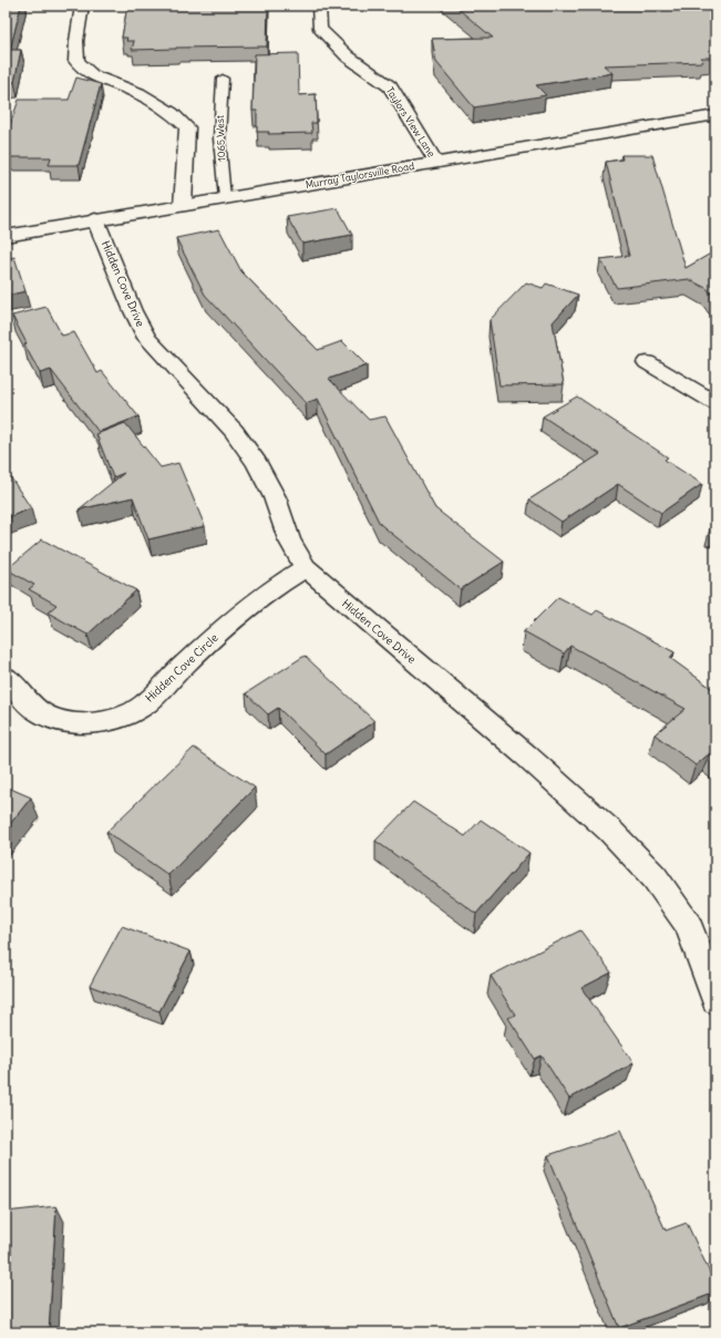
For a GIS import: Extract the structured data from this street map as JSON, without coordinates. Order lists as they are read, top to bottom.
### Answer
{
  "streets": {
    "street": [
      "Taylors View Lane",
      "Murray Taylorsville Road",
      "Hidden Cove Drive",
      "Hidden Cove Circle"
    ],
    "lane": ["1065 West"]
  },
  "crossings": [
    ["Taylors View Lane", "Murray Taylorsville Road"],
    ["1065 West", "Murray Taylorsville Road"],
    ["Murray Taylorsville Road", "Hidden Cove Drive"],
    ["Hidden Cove Drive", "Hidden Cove Circle"]
  ]
}
